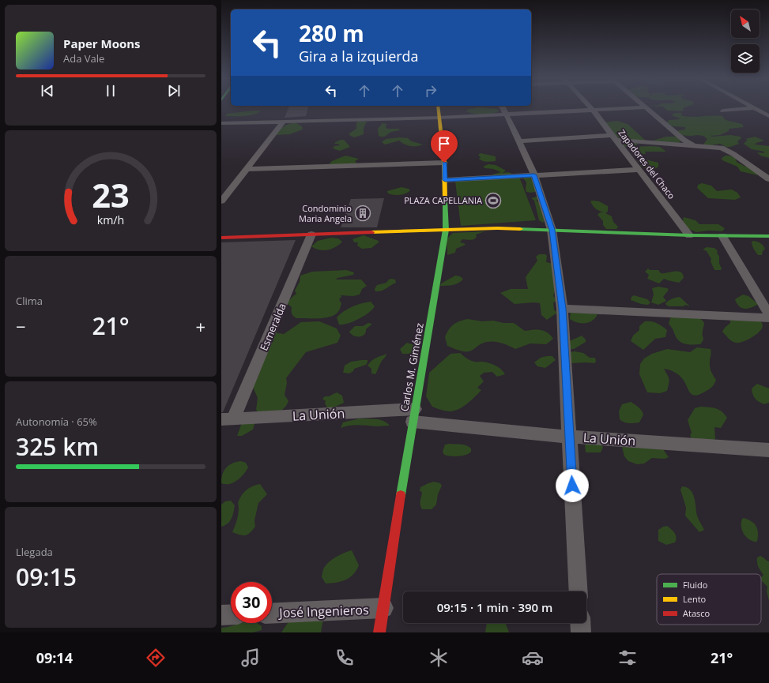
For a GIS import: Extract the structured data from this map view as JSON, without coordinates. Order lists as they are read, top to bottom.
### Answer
{
  "streets": {
    "street": [
      "Zapadores del Chaco",
      "Esmeralda",
      "Carlos M. Giménez",
      "La Unión",
      "José Ingenieros"
    ]
  },
  "crossings": [
    ["Esmeralda", "La Unión"],
    ["Carlos M. Giménez", "La Unión"],
    ["Carlos M. Giménez", "José Ingenieros"]
  ],
  "places": {
    "sports": ["PLAZA CAPELLANIA"],
    "building": ["Condominio Maria Angela"]
  },
  "legend": ["Fluido", "Lento", "Atasco"],
  "north": "top left",
  "page": {
    "turn": ["280 m", "Gira a la izquierda"],
    "song": ["Paper Moons", "Ada Vale"],
    "tile": [
      "Clima",
      ["Autonomía · 65%", "325 km"],
      ["Llegada", "09:15"]
    ],
    "heat": ["−", "21°", "+"],
    "limit": "30",
    "trip": "09:15 · 1 min · 390 m",
    "tabs": ["09:14", "21°"],
    "gauge": ["23", "km/h"]
  }
}
